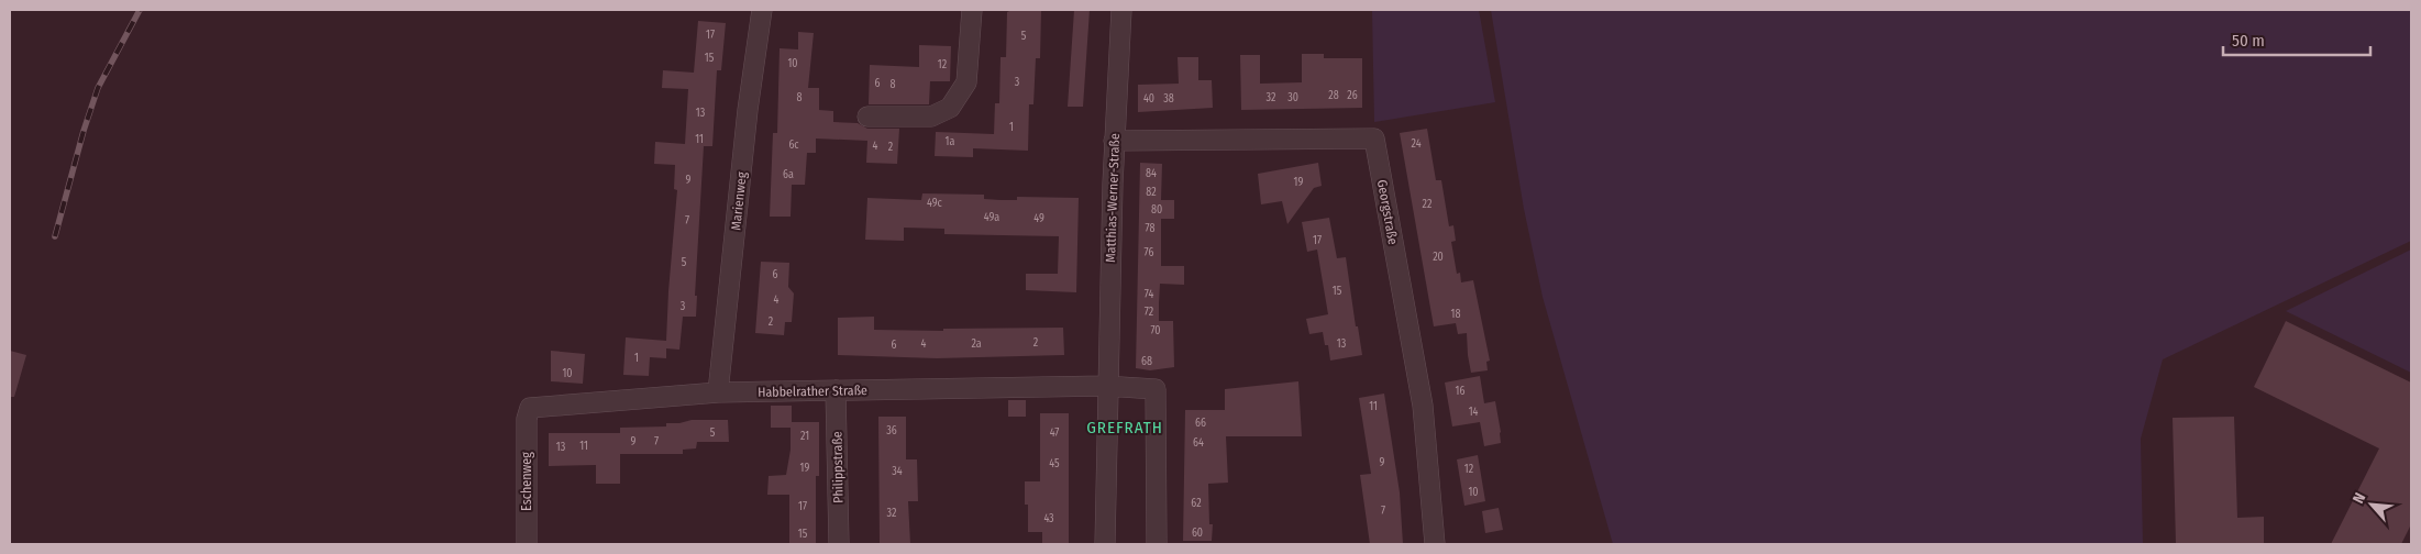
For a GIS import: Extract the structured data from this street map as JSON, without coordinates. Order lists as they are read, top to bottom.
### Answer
{
  "streets": {
    "street": [
      "Matthias-Werner-Straße",
      "Marienweg",
      "Georgstraße",
      "Habbelrather Straße",
      "Philippstraße",
      "Eschenweg"
    ]
  },
  "crossings": [
    ["Matthias-Werner-Straße", "Georgstraße"],
    ["Matthias-Werner-Straße", "Habbelrather Straße"],
    ["Marienweg", "Habbelrather Straße"],
    ["Habbelrather Straße", "Philippstraße"],
    ["Habbelrather Straße", "Eschenweg"]
  ],
  "districts": ["GREFRATH"],
  "house_numbers": [
    "17",
    "5",
    "15",
    "10",
    "12",
    "3",
    "6",
    "8",
    "28",
    "26",
    "8",
    "32",
    "30",
    "40",
    "38",
    "13",
    "1",
    "11",
    "1a",
    "24",
    "6c",
    "4",
    "2",
    "84",
    "6a",
    "9",
    "19",
    "82",
    "49c",
    "22",
    "80",
    "49a",
    "49",
    "7",
    "78",
    "17",
    "76",
    "20",
    "5",
    "6",
    "15",
    "74",
    "4",
    "3",
    "72",
    "18",
    "2",
    "70",
    "2",
    "4",
    "2a",
    "13",
    "6",
    "1",
    "68",
    "10",
    "16",
    "11",
    "14",
    "66",
    "36",
    "5",
    "47",
    "21",
    "9",
    "7",
    "64",
    "11",
    "13",
    "9",
    "45",
    "19",
    "12",
    "34",
    "10",
    "62",
    "17",
    "7",
    "32",
    "43",
    "60",
    "15"
  ],
  "scale_bar": "50 m",
  "north": "top left"
}
